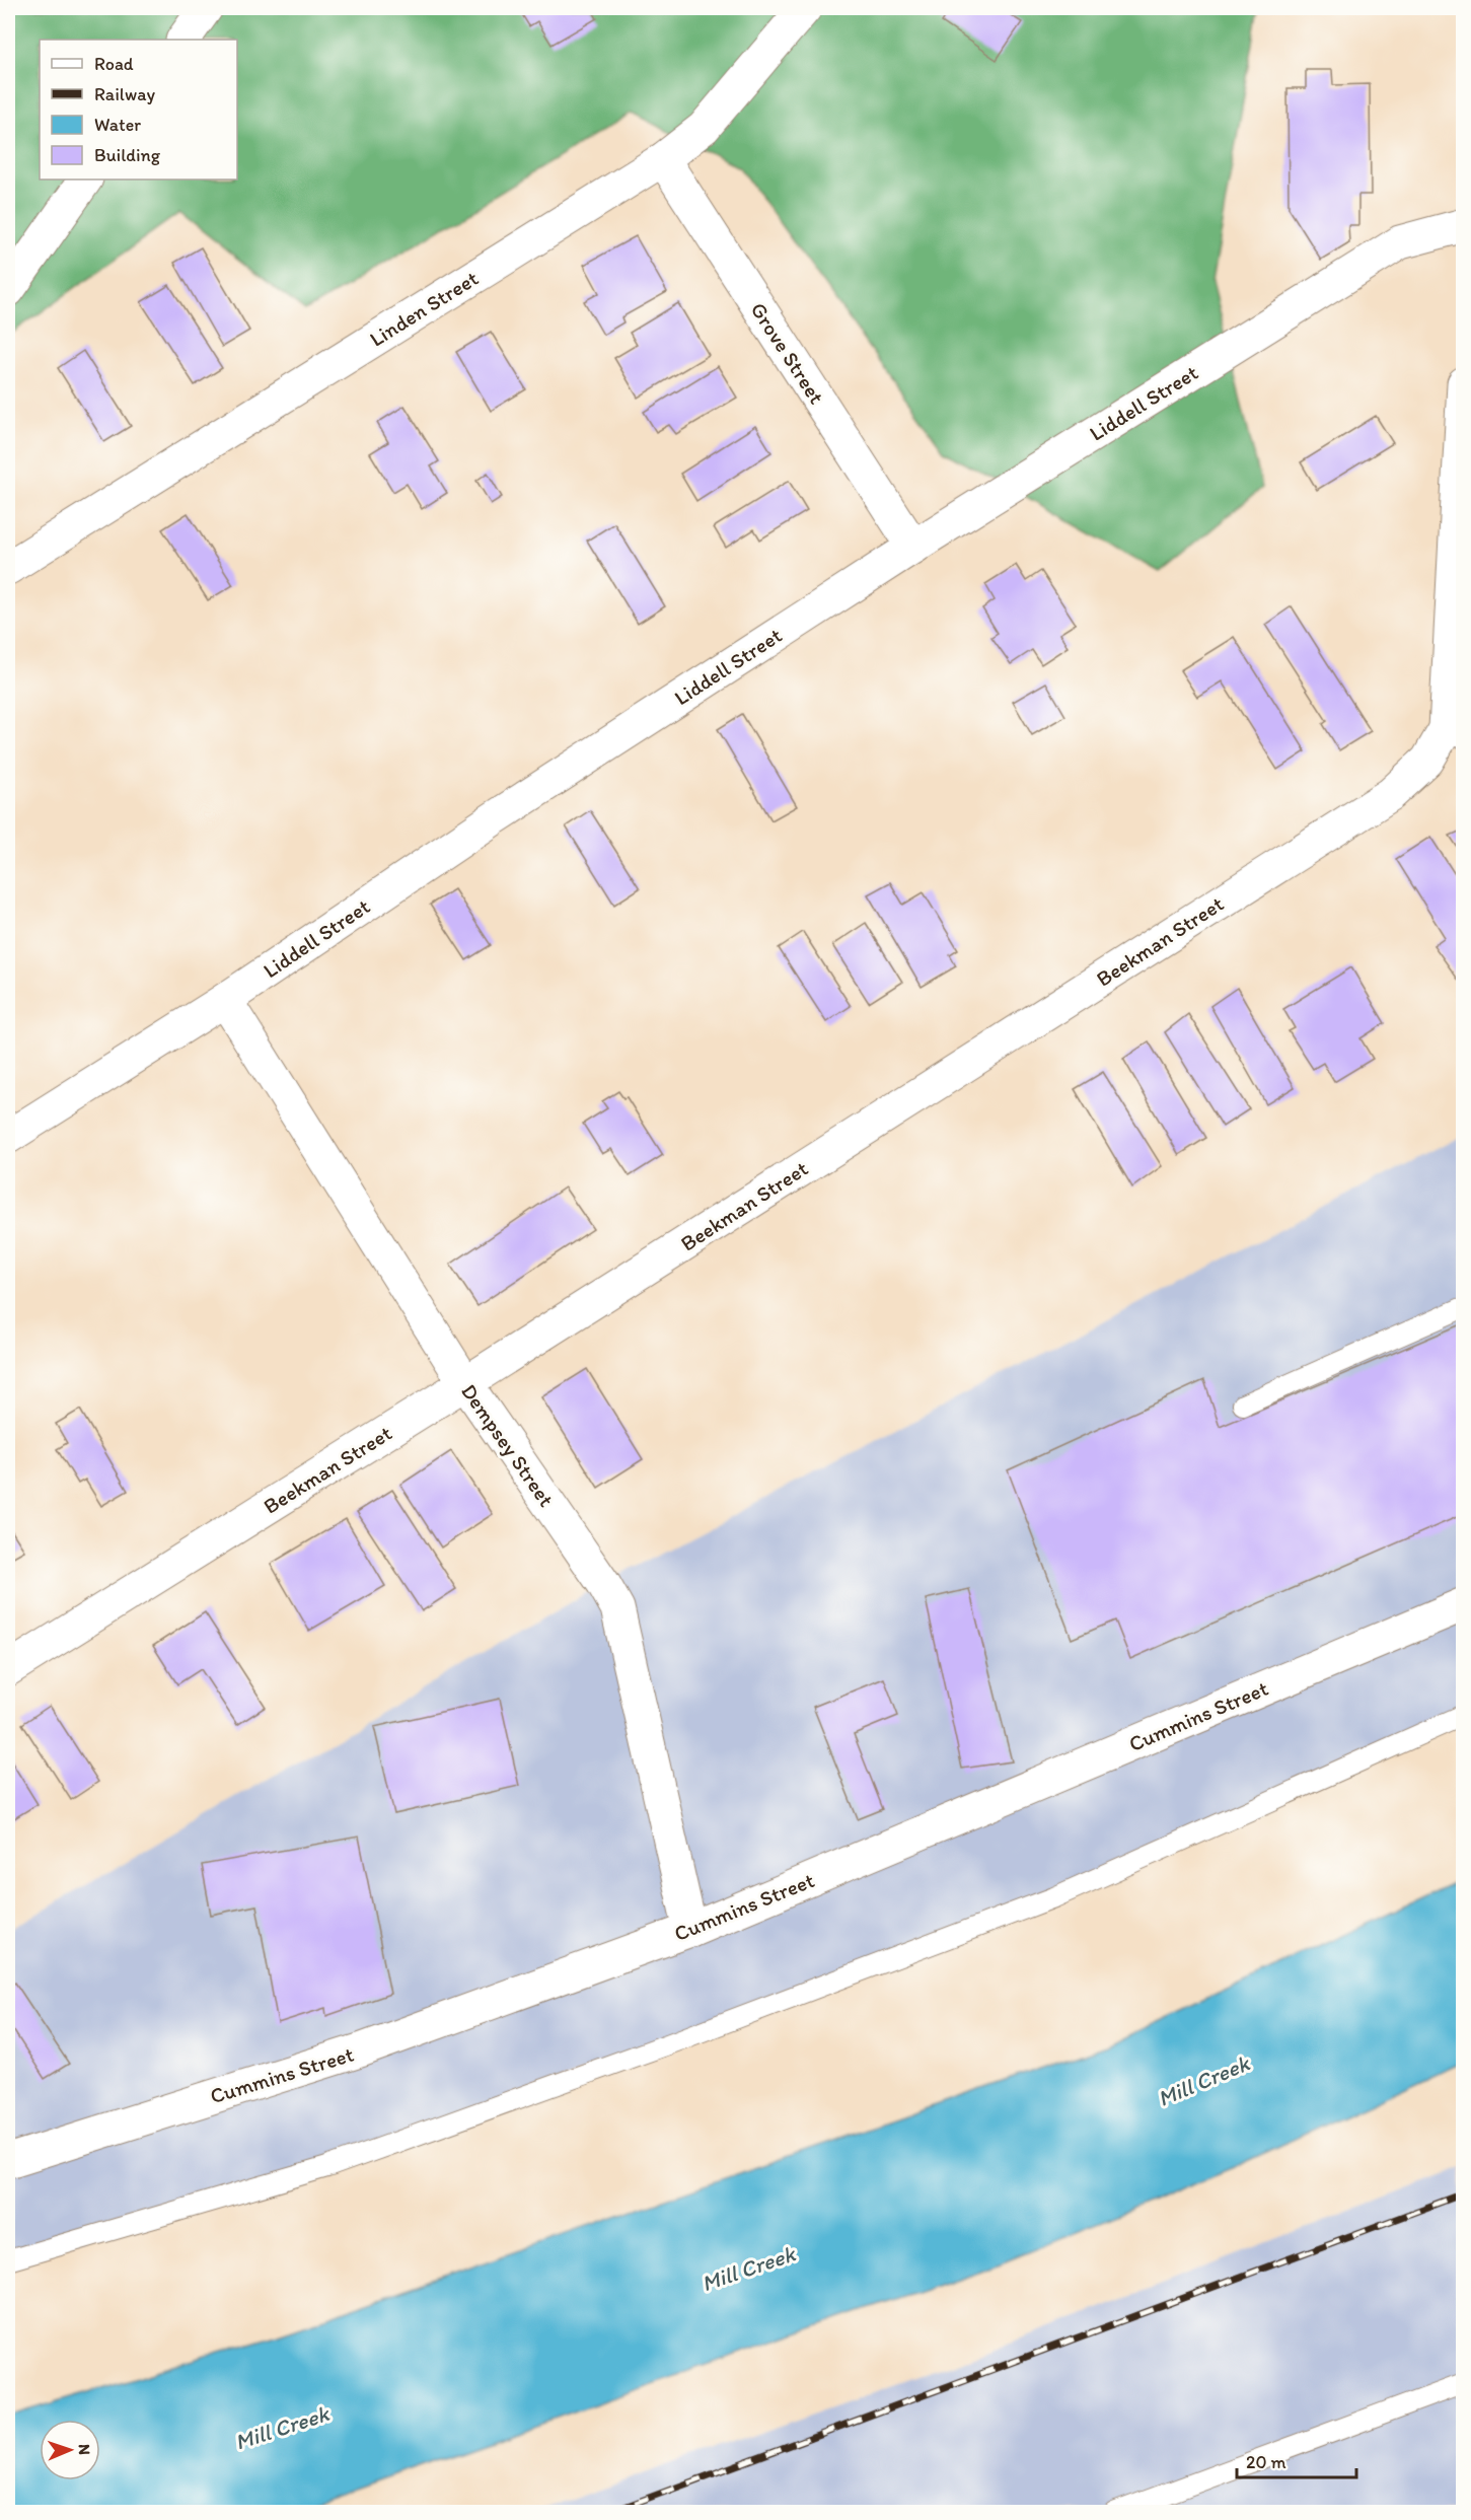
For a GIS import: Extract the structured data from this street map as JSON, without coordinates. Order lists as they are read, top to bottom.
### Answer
{
  "streets": {
    "street": [
      "Linden Street",
      "Grove Street",
      "Liddell Street",
      "Beekman Street",
      "Dempsey Street",
      "Cummins Street"
    ]
  },
  "crossings": [
    ["Linden Street", "Grove Street"],
    ["Grove Street", "Liddell Street"],
    ["Liddell Street", "Dempsey Street"],
    ["Beekman Street", "Dempsey Street"],
    ["Dempsey Street", "Cummins Street"]
  ],
  "water": ["Mill Creek"],
  "legend": [
    "Road",
    "Railway",
    "Water",
    "Building"
  ],
  "scale_bar": "20 m",
  "north": "right"
}
